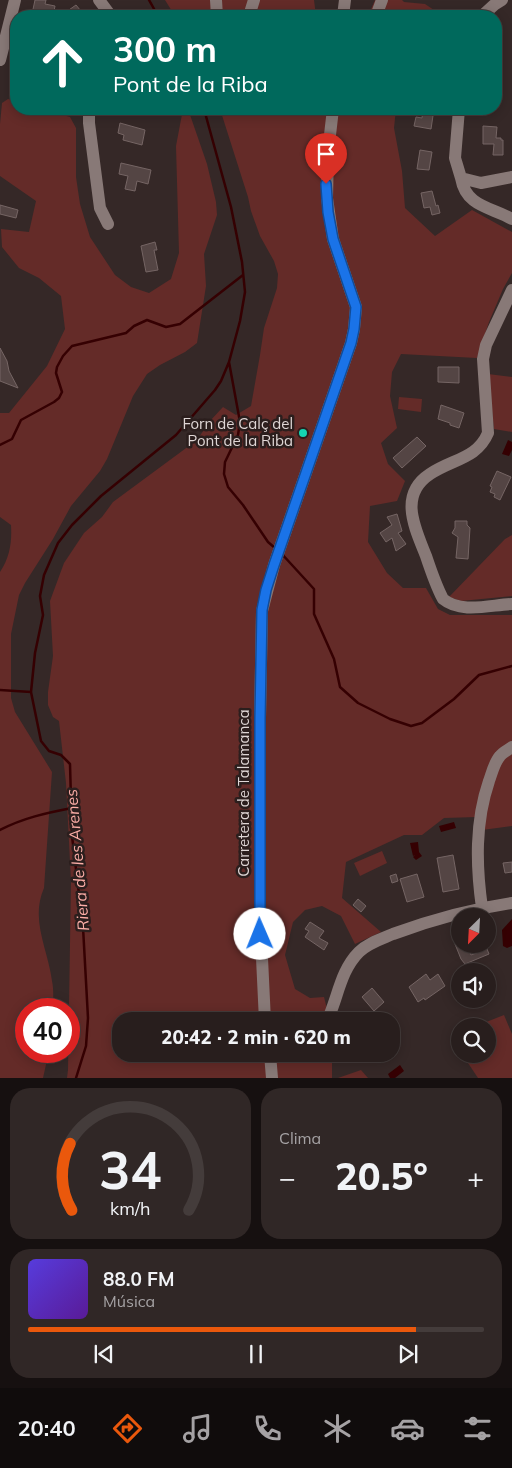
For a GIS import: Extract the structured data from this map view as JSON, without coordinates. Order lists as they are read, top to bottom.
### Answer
{
  "streets": {
    "street": ["Carretera de Talamanca"]
  },
  "water": ["Riera de les Arenes"],
  "places": ["Forn de Calç del Pont de la Riba"],
  "north": "bottom left",
  "page": {
    "turn": ["300 m", "Pont de la Riba"],
    "limit": "40",
    "trip": "20:42 · 2 min · 620 m",
    "tile": "Clima",
    "heat": ["−", "20.5°", "+"],
    "song": ["88.0 FM", "Música"],
    "tabs": "20:40",
    "gauge": ["34", "km/h"]
  }
}
